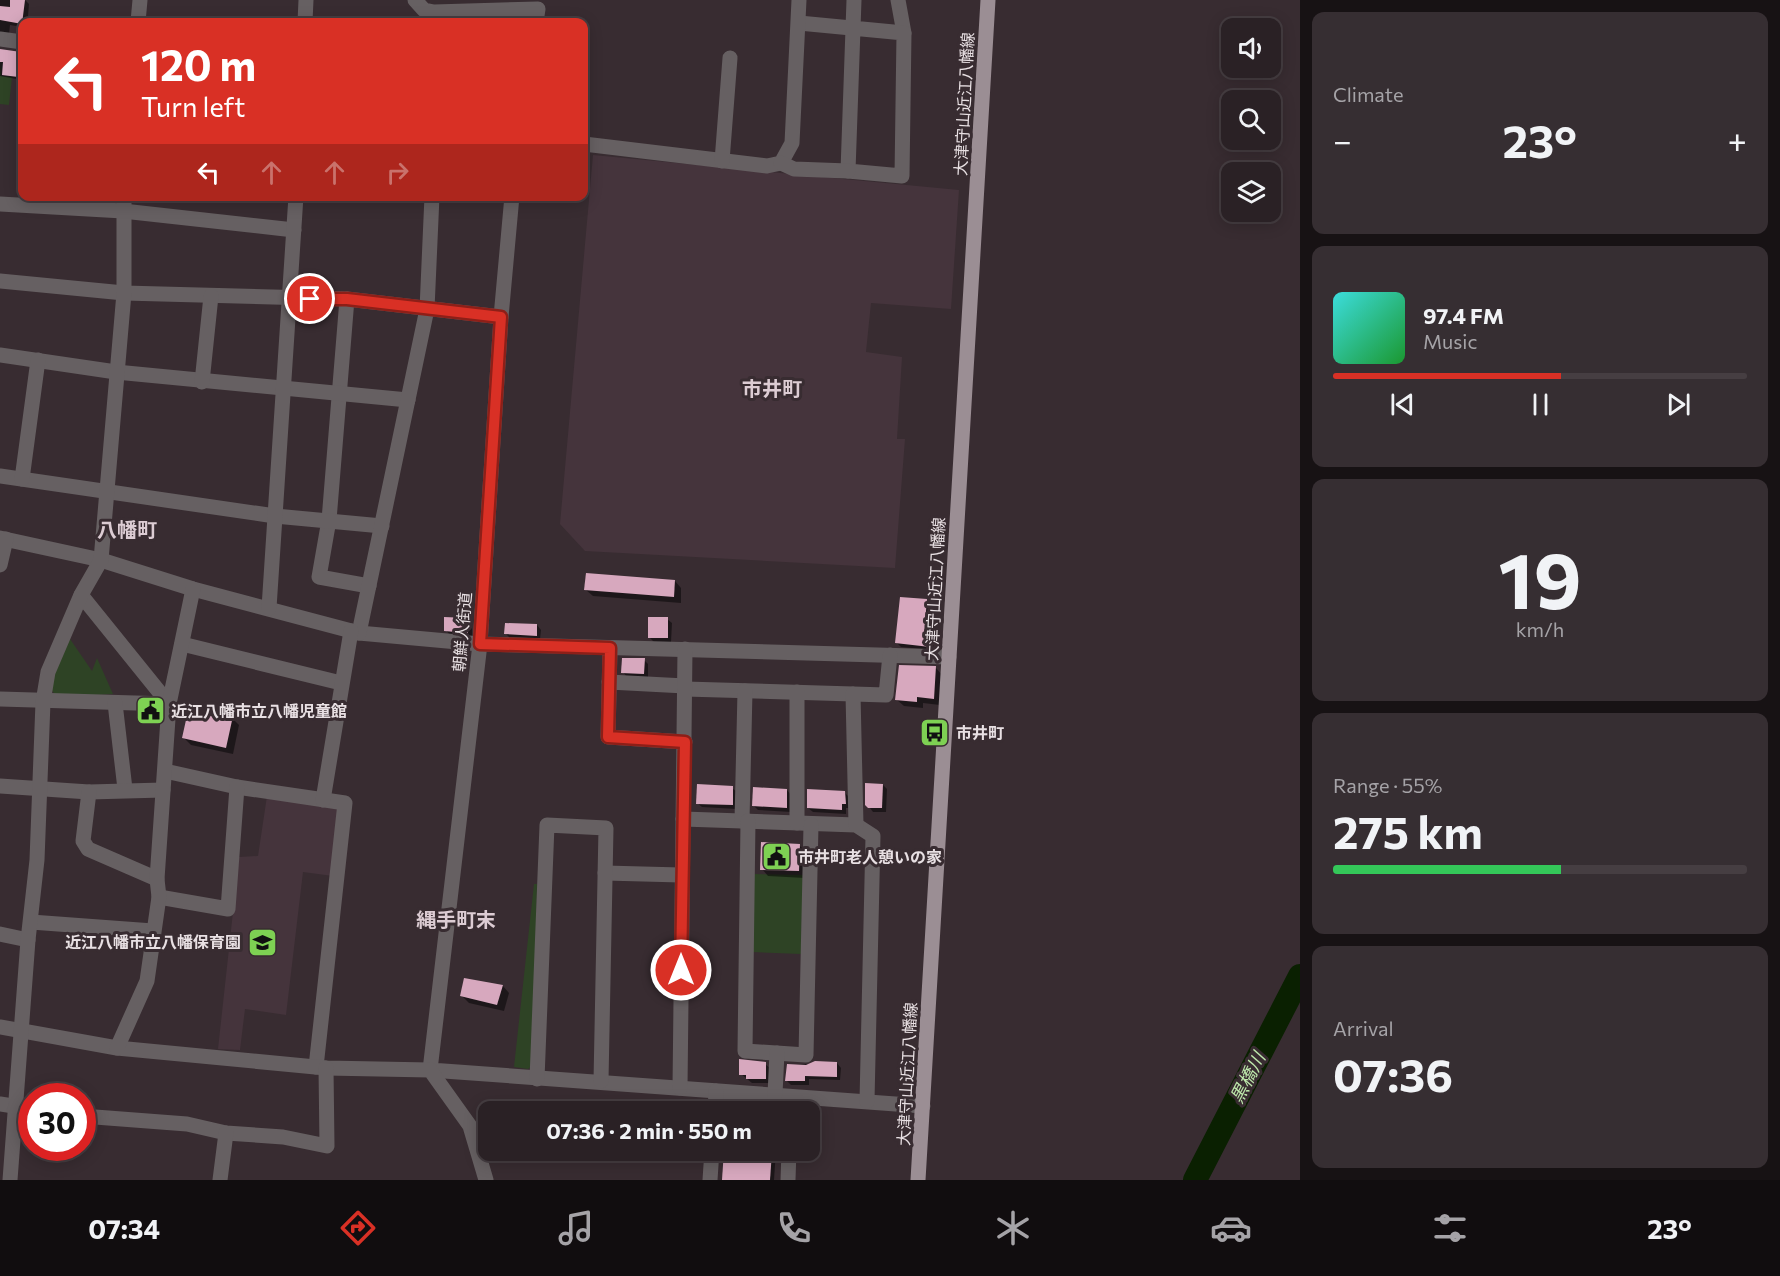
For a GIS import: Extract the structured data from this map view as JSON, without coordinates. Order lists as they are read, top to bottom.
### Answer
{
  "streets": {
    "main road": ["大津守山近江八幡線"],
    "street": ["朝鮮人街道"]
  },
  "districts": ["市井町", "八幡町", "縄手町末"],
  "water": ["黒橋川"],
  "places": {
    "public building": ["近江八幡市立八幡児童館", "市井町老人憩いの家"],
    "bus stop": ["市井町"],
    "school or university": ["近江八幡市立八幡保育園"]
  },
  "page": {
    "tile": [
      "Climate",
      ["19", "km/h"],
      ["Range · 55%", "275 km"],
      ["Arrival", "07:36"]
    ],
    "turn": ["120 m", "Turn left"],
    "heat": ["−", "23°", "+"],
    "song": ["97.4 FM", "Music"],
    "limit": "30",
    "trip": "07:36 · 2 min · 550 m",
    "tabs": ["07:34", "23°"]
  }
}
